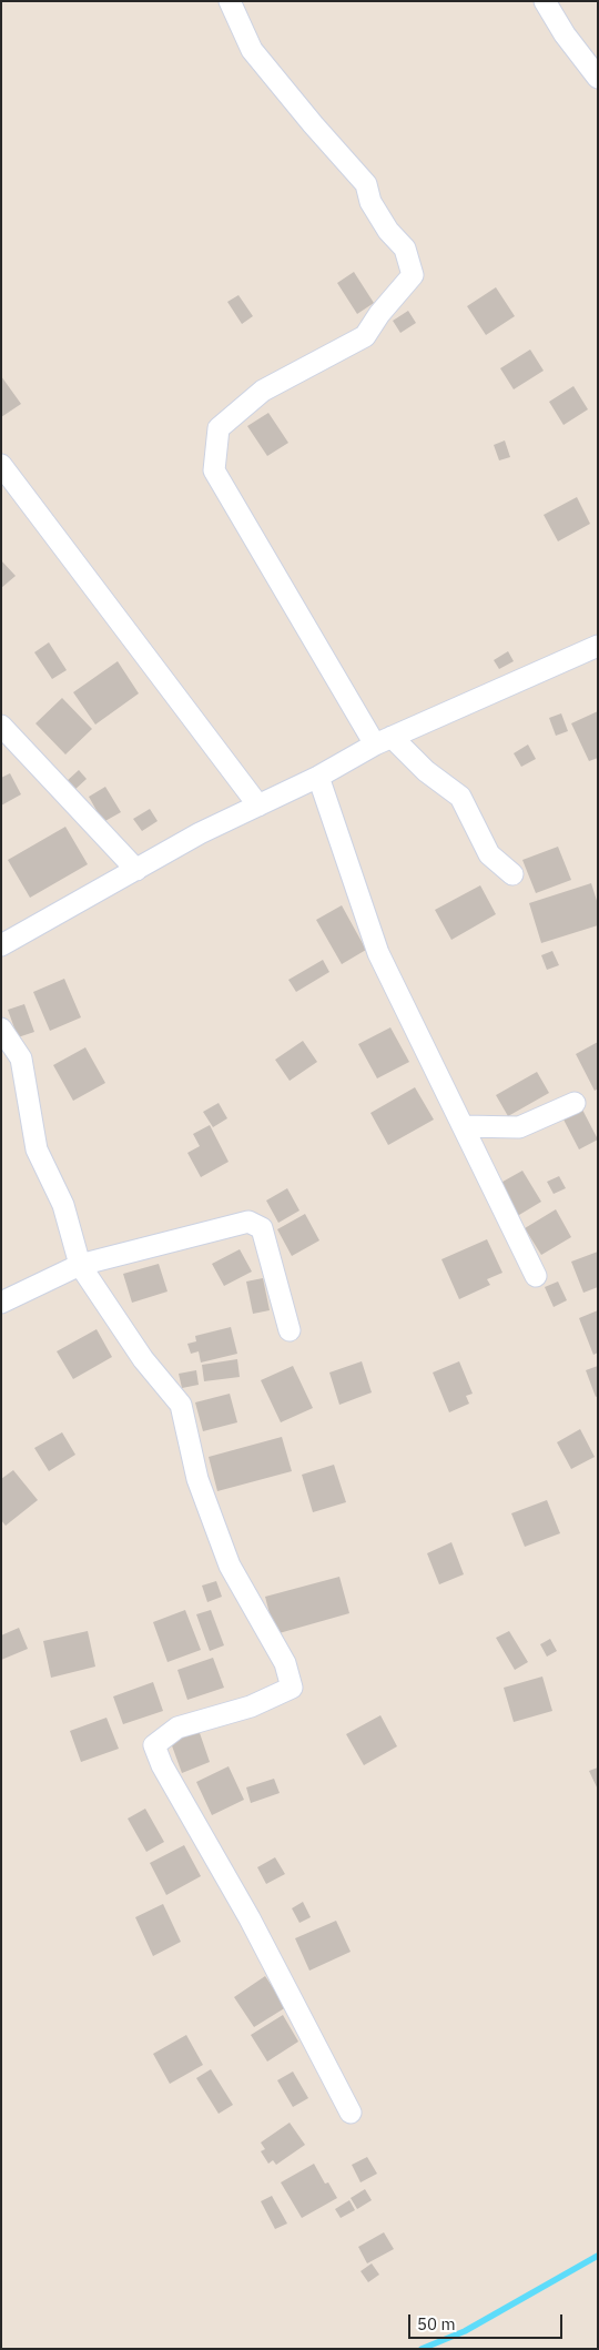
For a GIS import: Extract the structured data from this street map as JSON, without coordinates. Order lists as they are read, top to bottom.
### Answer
{
  "scale_bar": "50 m"
}
